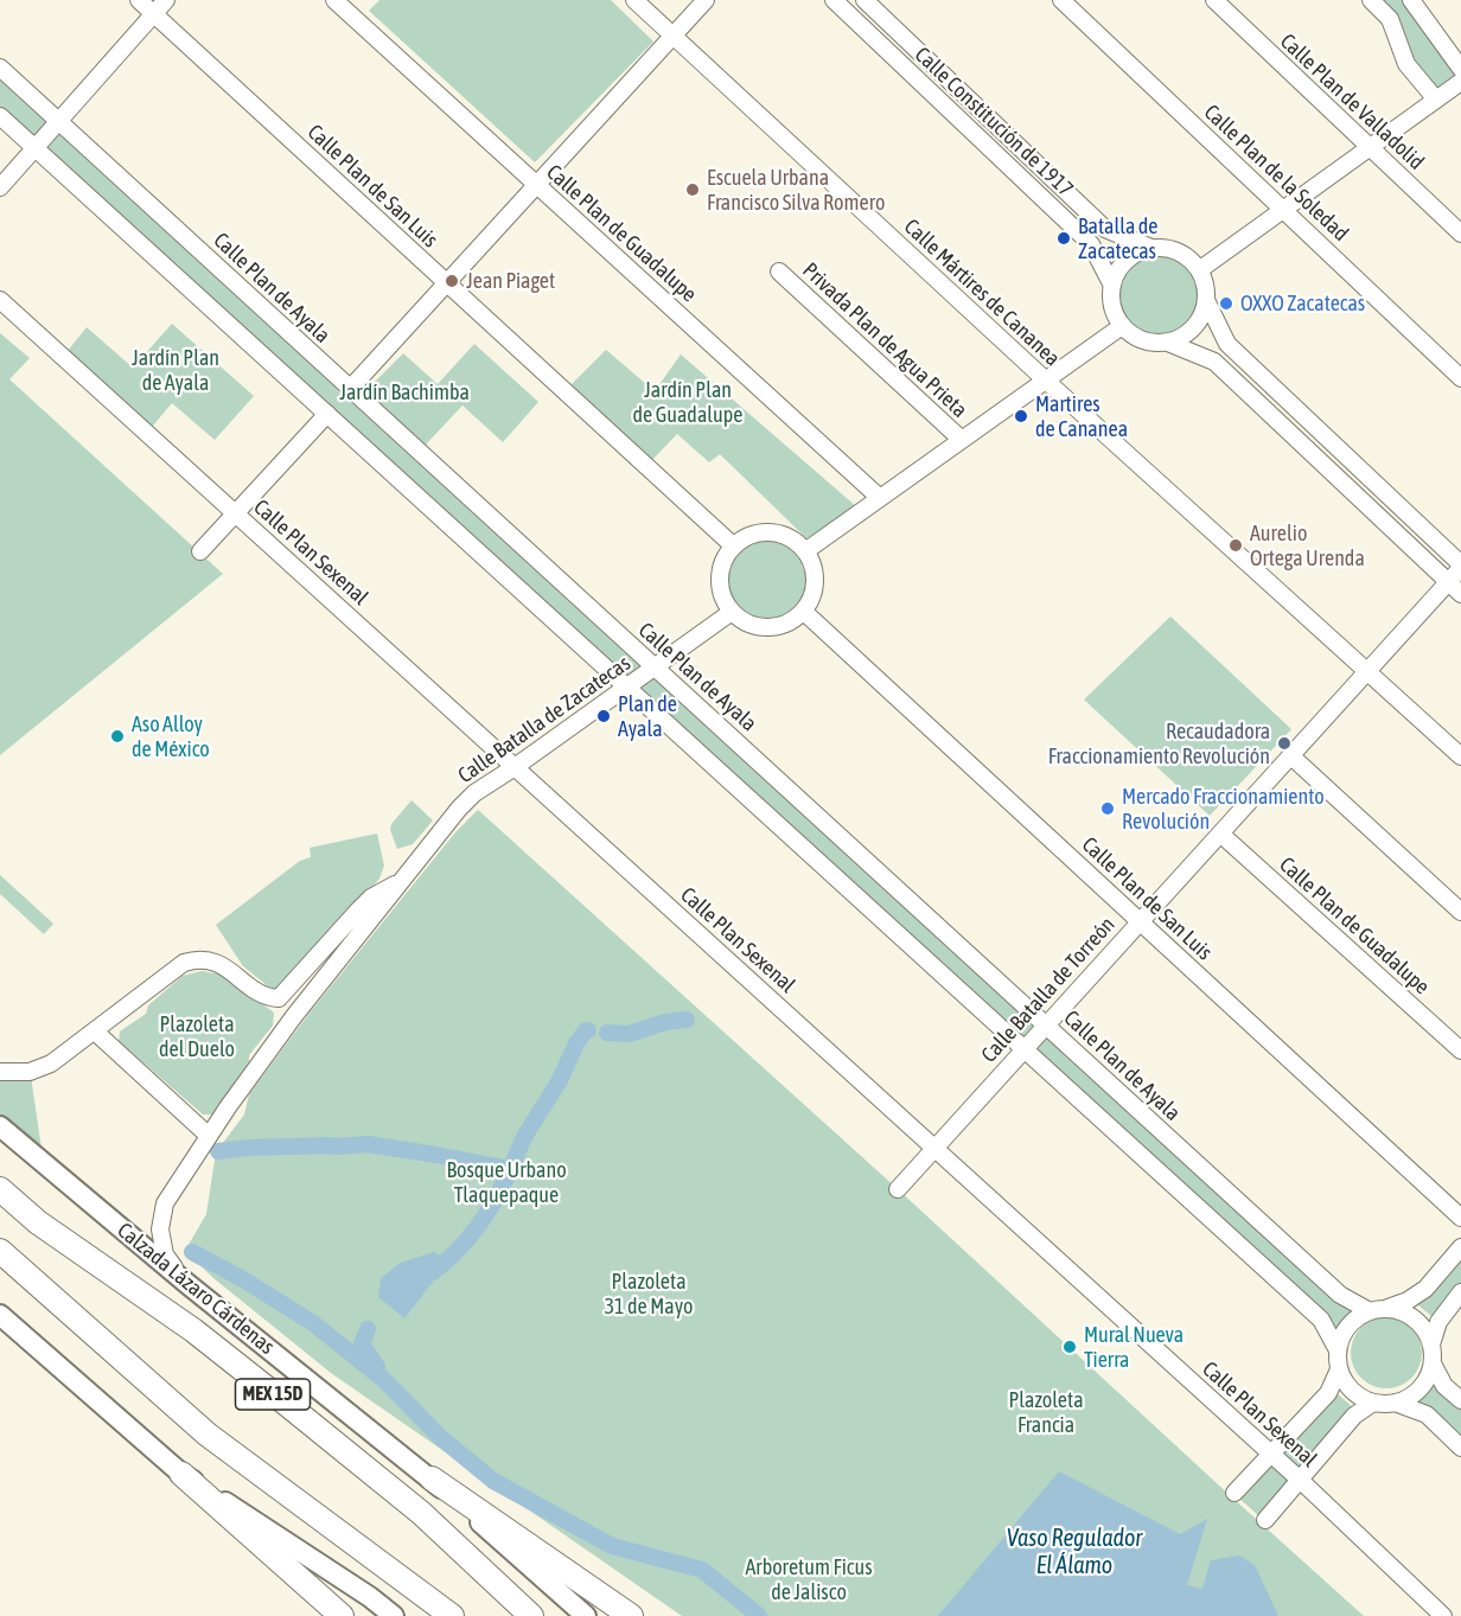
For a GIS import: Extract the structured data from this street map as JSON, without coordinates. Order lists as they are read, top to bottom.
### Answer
{
  "streets": {
    "highway": ["Calzada Lázaro Cárdenas", "MEX 15D"],
    "street": [
      "Calle Plan de Valladolid",
      "Calle Constitución de 1917",
      "Calle Plan de la Soledad",
      "Calle Plan de San Luis",
      "Calle Plan de Guadalupe",
      "Calle Plan de Ayala",
      "Calle Mártires de Cananea",
      "Privada Plan de Agua Prieta",
      "Calle Plan Sexenal",
      "Calle Batalla de Zacatecas",
      "Calle Batalla de Torreón"
    ]
  },
  "crossings": [
    ["Calle Plan de San Luis", "Calle Batalla de Zacatecas"],
    ["Calle Plan de San Luis", "Calle Batalla de Torreón"],
    ["Calle Plan de Guadalupe", "Calle Batalla de Torreón"],
    ["Calle Plan de Ayala", "Calle Batalla de Zacatecas"],
    ["Calle Plan de Ayala", "Calle Batalla de Torreón"],
    ["Calle Mártires de Cananea", "Calle Batalla de Torreón"],
    ["Calle Plan Sexenal", "Calle Batalla de Zacatecas"],
    ["Calle Plan Sexenal", "Calle Batalla de Torreón"],
    ["Calle Batalla de Zacatecas", "Calzada Lázaro Cárdenas"]
  ],
  "water": ["Vaso Regulador El Álamo"],
  "parks": [
    "Jardín Plan de Ayala",
    "Jardín Plan de Guadalupe",
    "Jardín Bachimba",
    "Plazoleta del Duelo",
    "Bosque Urbano Tlaquepaque",
    "Plazoleta 31 de Mayo",
    "Plazoleta Francia",
    "Arboretum Ficus de Jalisco"
  ],
  "places": [
    "Escuela Urbana Francisco Silva Romero",
    "Batalla de Zacatecas",
    "Jean Piaget",
    "OXXO Zacatecas",
    "Martires de Cananea",
    "Aurelio Ortega Urenda",
    "Plan de Ayala",
    "Aso Alloy de México",
    "Recaudadora Fraccionamiento Revolución",
    "Mercado Fraccionamiento Revolución",
    "Mural Nueva Tierra"
  ]
}
